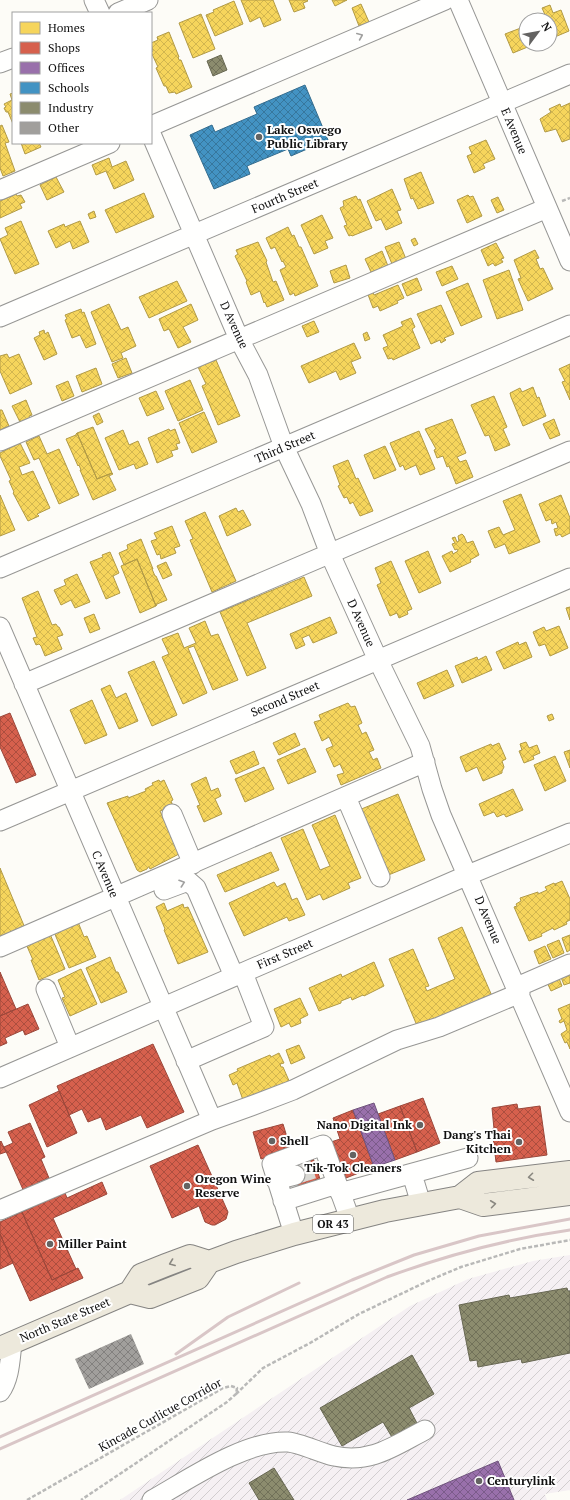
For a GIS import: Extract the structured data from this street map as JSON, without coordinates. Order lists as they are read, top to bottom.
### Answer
{
  "streets": {
    "main road": ["OR 43", "North State Street"],
    "street": [
      "E Avenue",
      "Fourth Street",
      "D Avenue",
      "Third Street",
      "Second Street",
      "C Avenue",
      "First Street"
    ],
    "path": ["Kincade Curlicue Corridor"]
  },
  "crossings": [
    ["E Avenue", "Fourth Street"],
    ["Fourth Street", "D Avenue"],
    ["D Avenue", "Third Street"],
    ["D Avenue", "Second Street"],
    ["D Avenue", "First Street"],
    ["Second Street", "C Avenue"],
    ["C Avenue", "First Street"]
  ],
  "places": [
    "Lake Oswego Public Library",
    "Nano Digital Ink",
    "Shell",
    "Dang's Thai Kitchen",
    "Tik-Tok Cleaners",
    "Oregon Wine Reserve",
    "Miller Paint",
    "Centurylink"
  ],
  "legend": [
    "Homes",
    "Shops",
    "Offices",
    "Schools",
    "Industry",
    "Other"
  ],
  "north": "top right"
}
